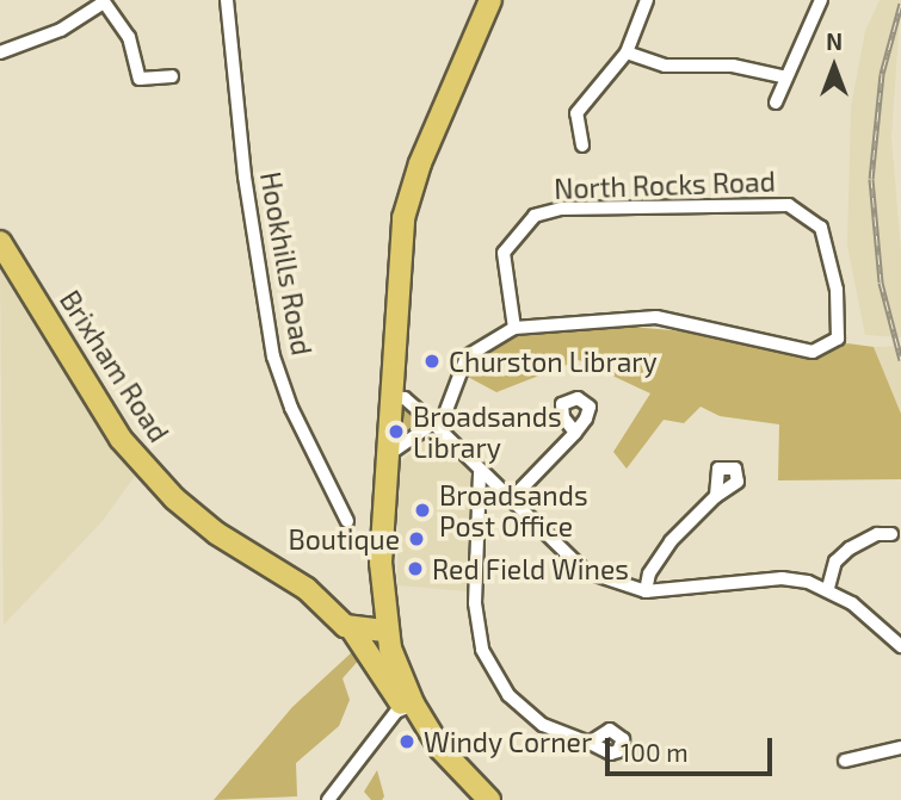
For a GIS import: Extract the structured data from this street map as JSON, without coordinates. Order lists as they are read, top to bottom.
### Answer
{
  "streets": {
    "main road": ["Brixham Road"],
    "street": ["North Rocks Road", "Hookhills Road"]
  },
  "places": [
    "Churston Library",
    "Broadsands Library",
    "Broadsands Post Office",
    "Boutique",
    "Red Field Wines",
    "Windy Corner"
  ],
  "scale_bar": "100 m",
  "north": "top"
}
